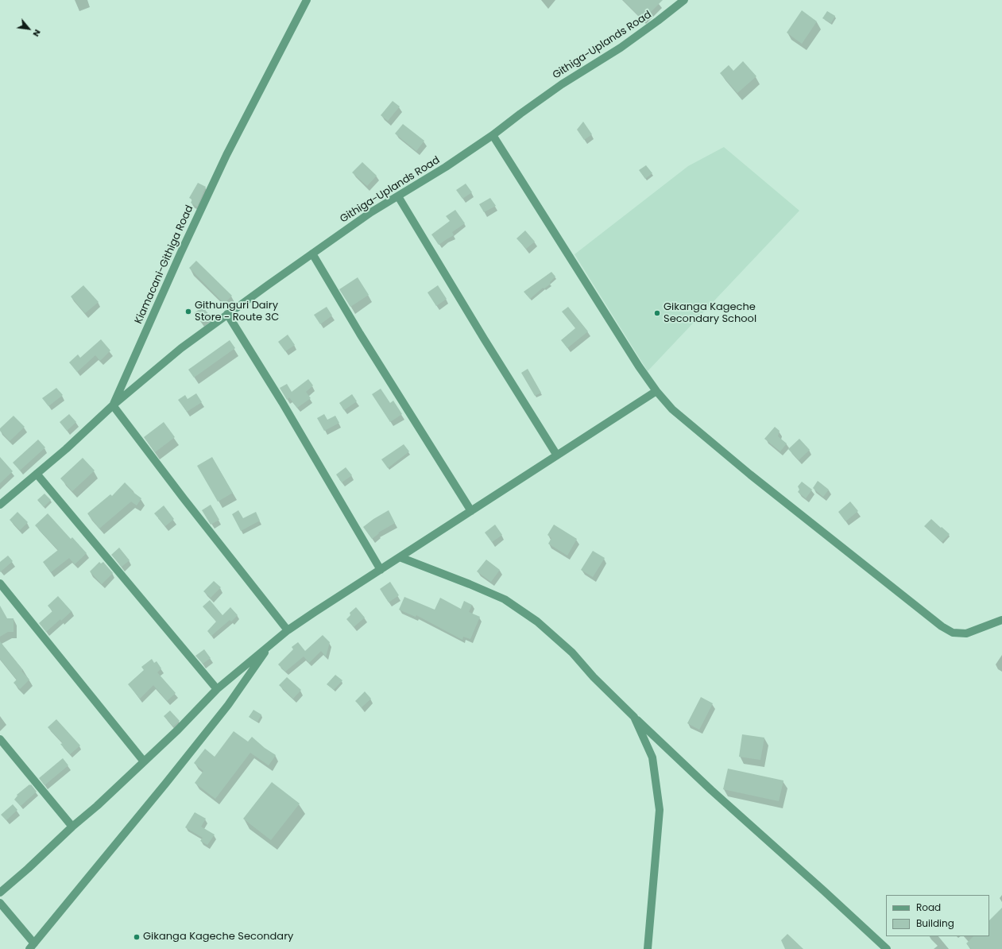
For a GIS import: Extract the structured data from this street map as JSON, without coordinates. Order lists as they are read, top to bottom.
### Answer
{
  "streets": {
    "street": ["Githiga-Uplands Road", "Kiamacani-Githiga Road"]
  },
  "crossings": [
    ["Githiga-Uplands Road", "Kiamacani-Githiga Road"]
  ],
  "places": ["Githunguri Dairy Store - Route 3C", "Gikanga Kageche Secondary School", "Gikanga Kageche Secondary"],
  "legend": ["Road", "Building"],
  "north": "bottom right"
}
